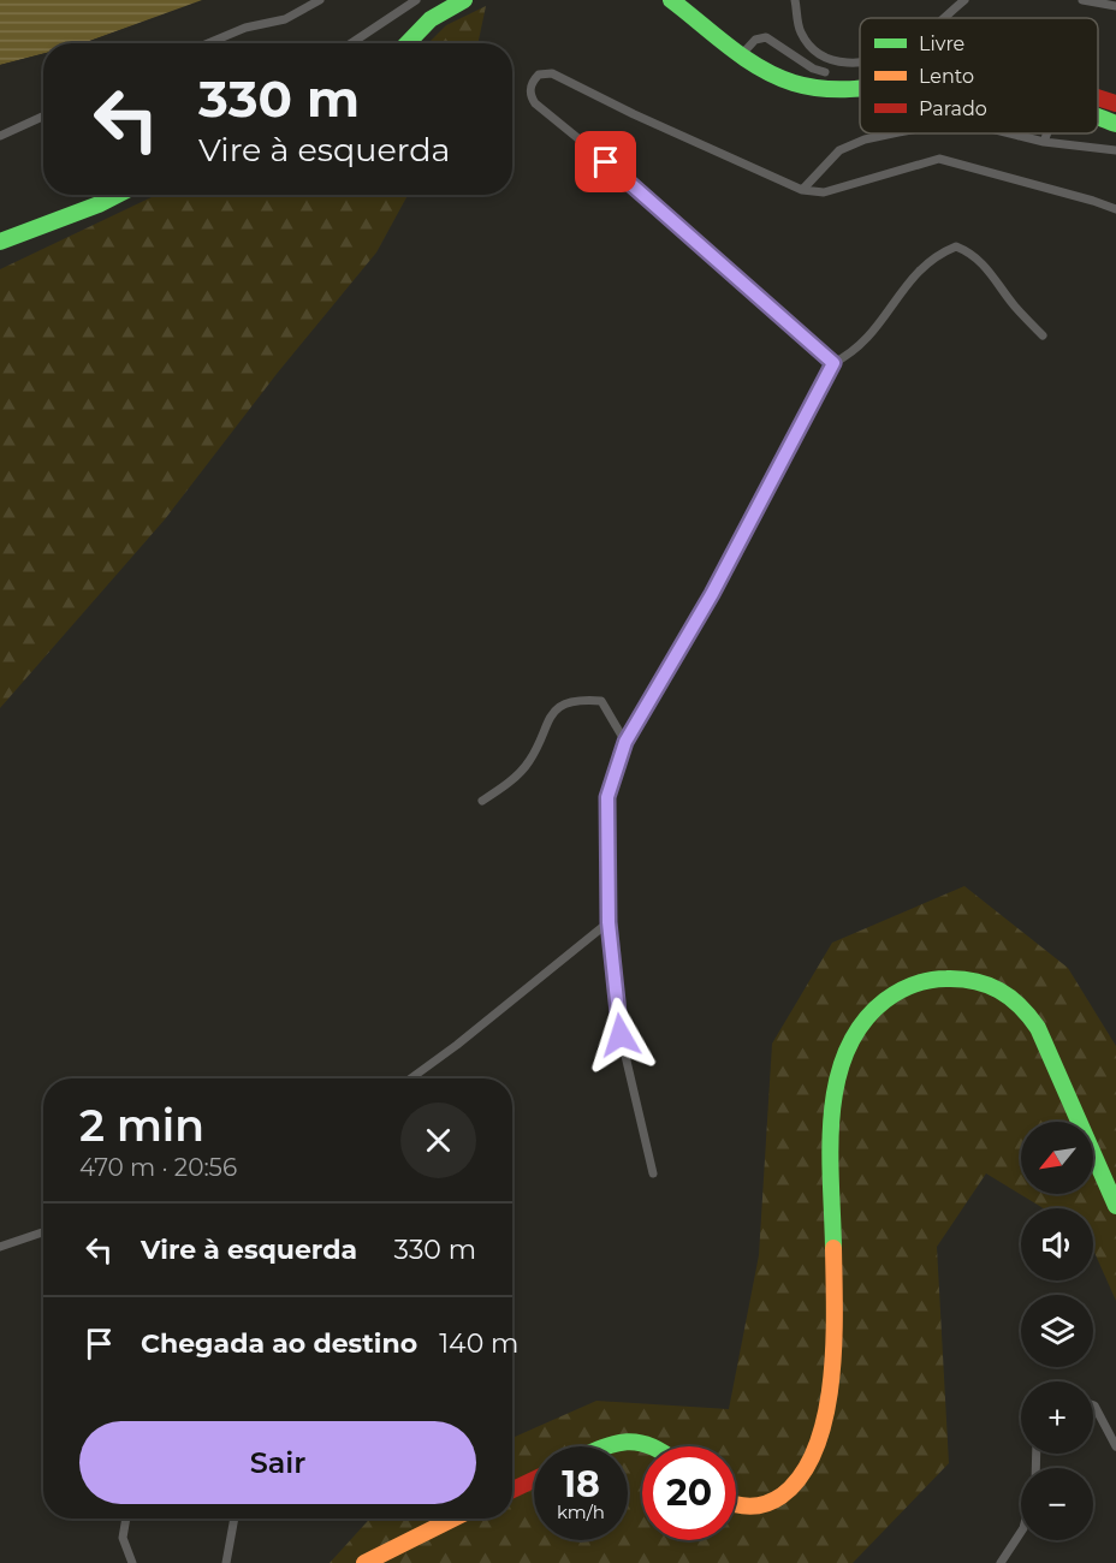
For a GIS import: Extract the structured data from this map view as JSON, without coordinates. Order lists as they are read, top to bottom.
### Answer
{
  "legend": ["Livre", "Lento", "Parado"],
  "north": "bottom left",
  "page": {
    "turn": ["330 m", "Vire à esquerda"],
    "heading": ["2 min", "470 m · 20:56"],
    "map_buttons": ["+", "−"],
    "list": [
      {
        "name": "Vire à esquerda",
        "value": "330 m"
      },
      {
        "name": "Chegada ao destino",
        "value": "140 m"
      }
    ],
    "buttons": "Sair",
    "speed": "18 km/h",
    "limit": "20"
  }
}
